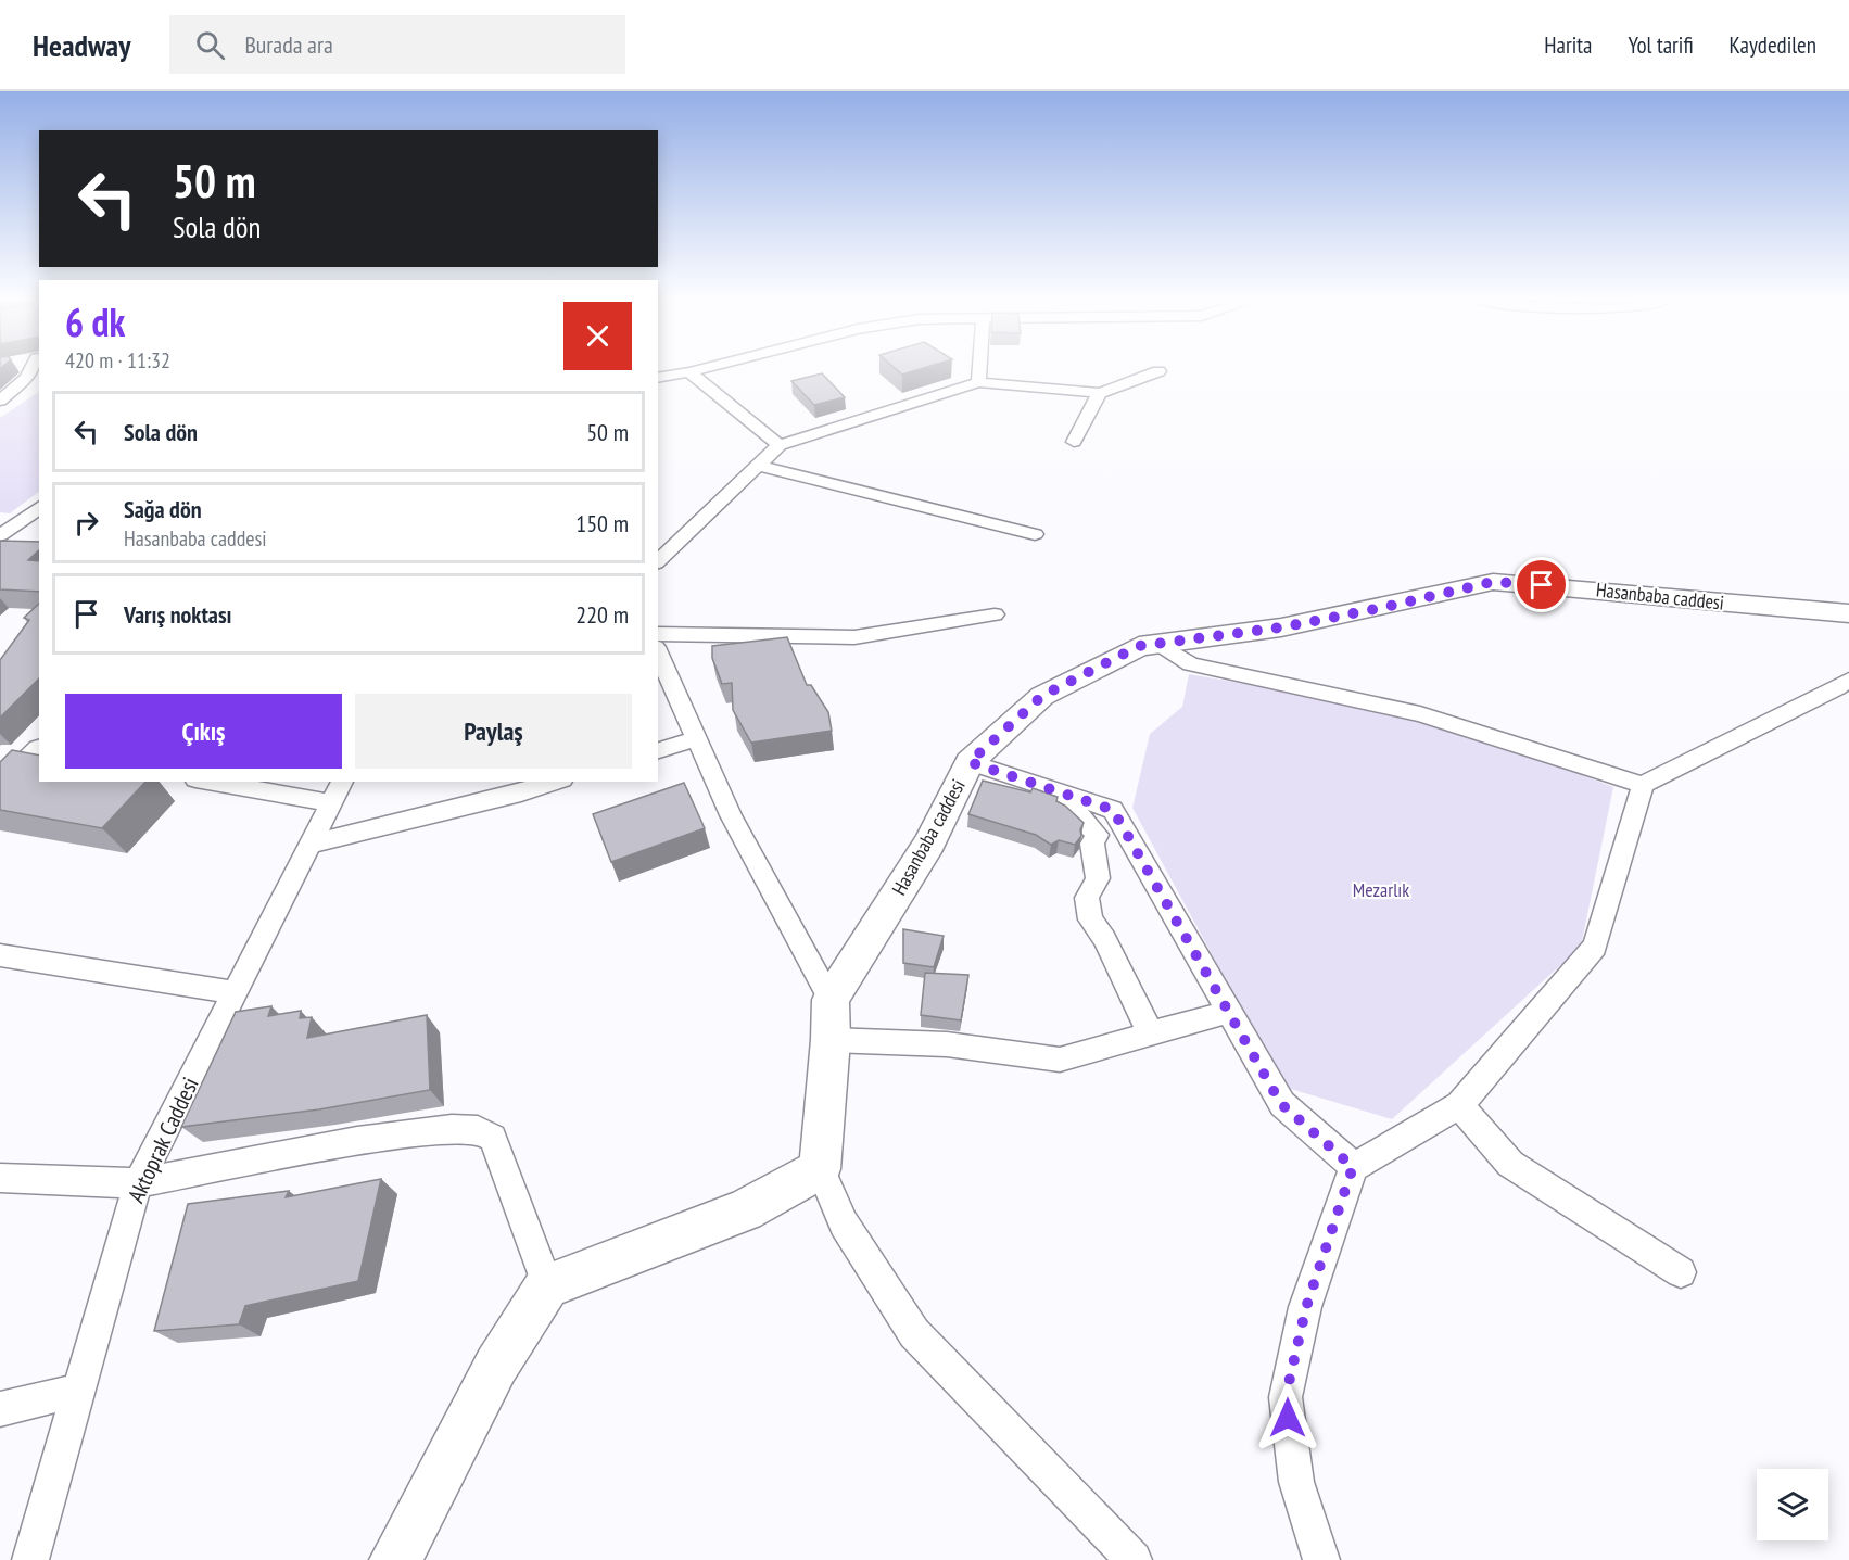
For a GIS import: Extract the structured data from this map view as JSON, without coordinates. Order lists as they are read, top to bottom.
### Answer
{
  "streets": {
    "street": ["Hasanbaba caddesi", "Aktoprak Caddesi"]
  },
  "parks": ["Mezarlık"],
  "page": {
    "header": "Headway",
    "search": "Burada ara",
    "nav": ["Harita", "Yol tarifi", "Kaydedilen"],
    "turn": ["50 m", "Sola dön"],
    "heading": ["6 dk", "420 m · 11:32"],
    "list": [
      {
        "name": "Sola dön",
        "value": "50 m"
      },
      {
        "name": "Sağa dön",
        "note": "Hasanbaba caddesi",
        "value": "150 m"
      },
      {
        "name": "Varış noktası",
        "value": "220 m"
      }
    ],
    "buttons": ["Çıkış", "Paylaş"]
  }
}
